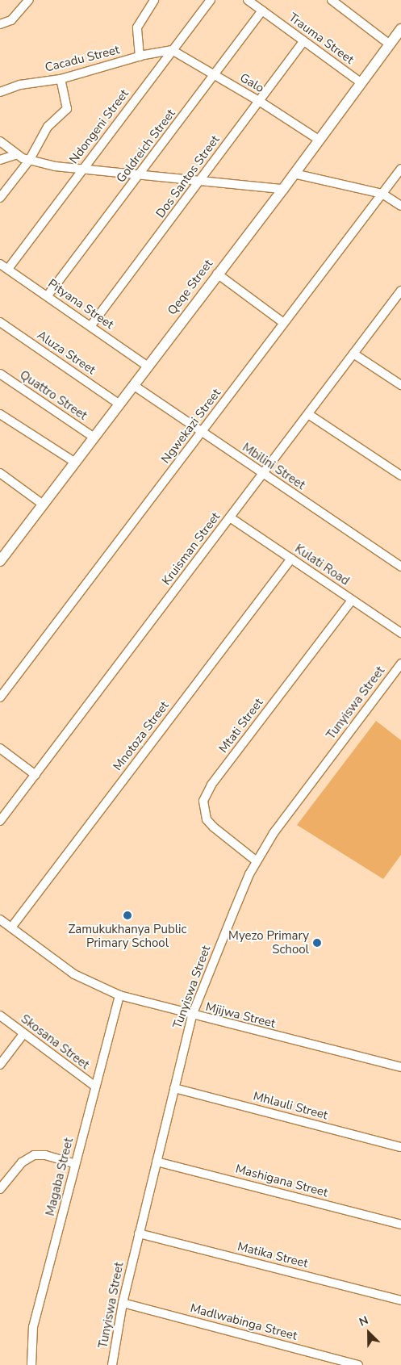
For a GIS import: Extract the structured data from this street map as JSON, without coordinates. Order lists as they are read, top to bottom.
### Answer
{
  "streets": {
    "street": [
      "Trauma Street",
      "Cacadu Street",
      "Galo",
      "Ndongeni Street",
      "Goldreich Street",
      "Dos Santos Street",
      "Qeqe Street",
      "Pityana Street",
      "Aluza Street",
      "Quattro Street",
      "Ngwekazi Street",
      "Mbilini Street",
      "Kruisman Street",
      "Kulati Road",
      "Tunyiswa Street",
      "Mtati Street",
      "Mnotoza Street",
      "Mjijwa Street",
      "Skosana Street",
      "Mhlauli Street",
      "Magaba Street",
      "Mashigana Street",
      "Matika Street",
      "Madlwabinga Street"
    ]
  },
  "crossings": [
    ["Trauma Street", "Goldreich Street"],
    ["Trauma Street", "Dos Santos Street"],
    ["Trauma Street", "Qeqe Street"],
    ["Cacadu Street", "Galo"],
    ["Cacadu Street", "Ndongeni Street"],
    ["Galo", "Ndongeni Street"],
    ["Galo", "Goldreich Street"],
    ["Galo", "Dos Santos Street"],
    ["Galo", "Qeqe Street"],
    ["Ndongeni Street", "Pityana Street"],
    ["Goldreich Street", "Pityana Street"],
    ["Dos Santos Street", "Pityana Street"],
    ["Qeqe Street", "Pityana Street"],
    ["Qeqe Street", "Aluza Street"],
    ["Qeqe Street", "Quattro Street"],
    ["Qeqe Street", "Mbilini Street"],
    ["Ngwekazi Street", "Mbilini Street"],
    ["Mbilini Street", "Kruisman Street"],
    ["Kruisman Street", "Kulati Road"],
    ["Kulati Road", "Mtati Street"],
    ["Kulati Road", "Mnotoza Street"],
    ["Tunyiswa Street", "Mtati Street"],
    ["Tunyiswa Street", "Mjijwa Street"],
    ["Tunyiswa Street", "Mhlauli Street"],
    ["Tunyiswa Street", "Mashigana Street"],
    ["Tunyiswa Street", "Matika Street"],
    ["Tunyiswa Street", "Madlwabinga Street"],
    ["Mnotoza Street", "Mjijwa Street"],
    ["Mjijwa Street", "Magaba Street"],
    ["Skosana Street", "Magaba Street"]
  ],
  "places": ["Zamukukhanya Public Primary School", "Myezo Primary School"],
  "north": "top left"
}
